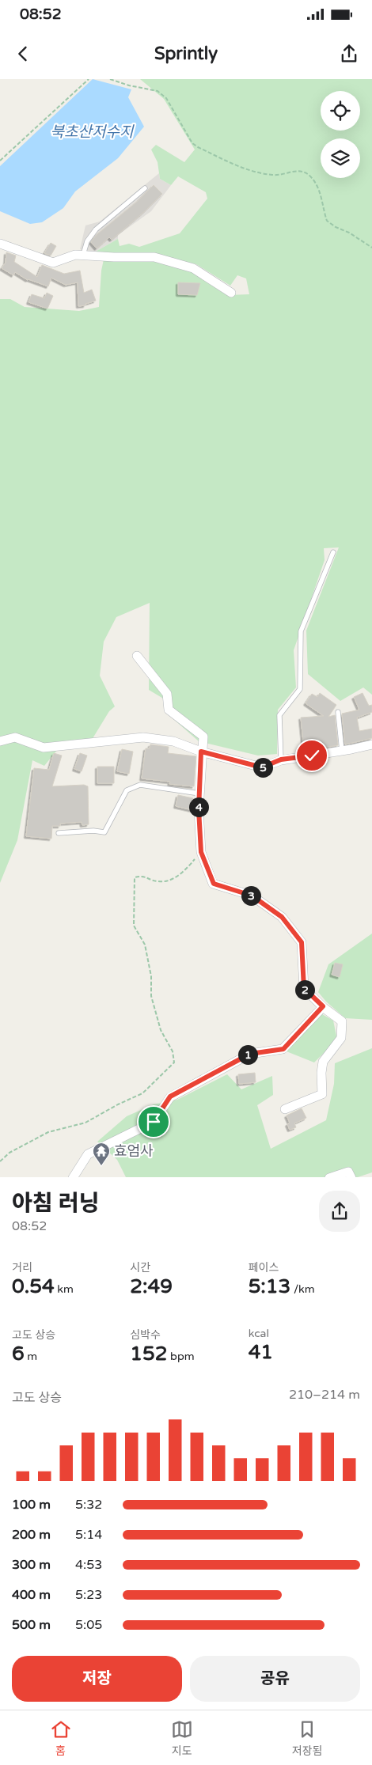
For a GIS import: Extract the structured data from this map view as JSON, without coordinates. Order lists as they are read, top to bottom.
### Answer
{
  "water": ["북초산저수지"],
  "places": {
    "temple": ["효엄사"]
  },
  "page": {
    "status": "08:52",
    "header": "Sprintly",
    "pins": [
      "5",
      "4",
      "3",
      "2",
      "1"
    ],
    "heading": ["아침 러닝", "08:52"],
    "stats": [
      ["거리", "0.54 km"],
      ["시간", "2:49"],
      ["페이스", "5:13 /km"],
      ["고도 상승", "6 m"],
      ["심박수", "152 bpm"],
      ["kcal", "41"]
    ],
    "chart": ["고도 상승", "210–214 m"],
    "list": [
      {
        "name": "100 m",
        "note": "5:32"
      },
      {
        "name": "200 m",
        "note": "5:14"
      },
      {
        "name": "300 m",
        "note": "4:53"
      },
      {
        "name": "400 m",
        "note": "5:23"
      },
      {
        "name": "500 m",
        "note": "5:05"
      }
    ],
    "buttons": ["저장", "공유"],
    "tabs": ["홈", "지도", "저장됨"]
  }
}
